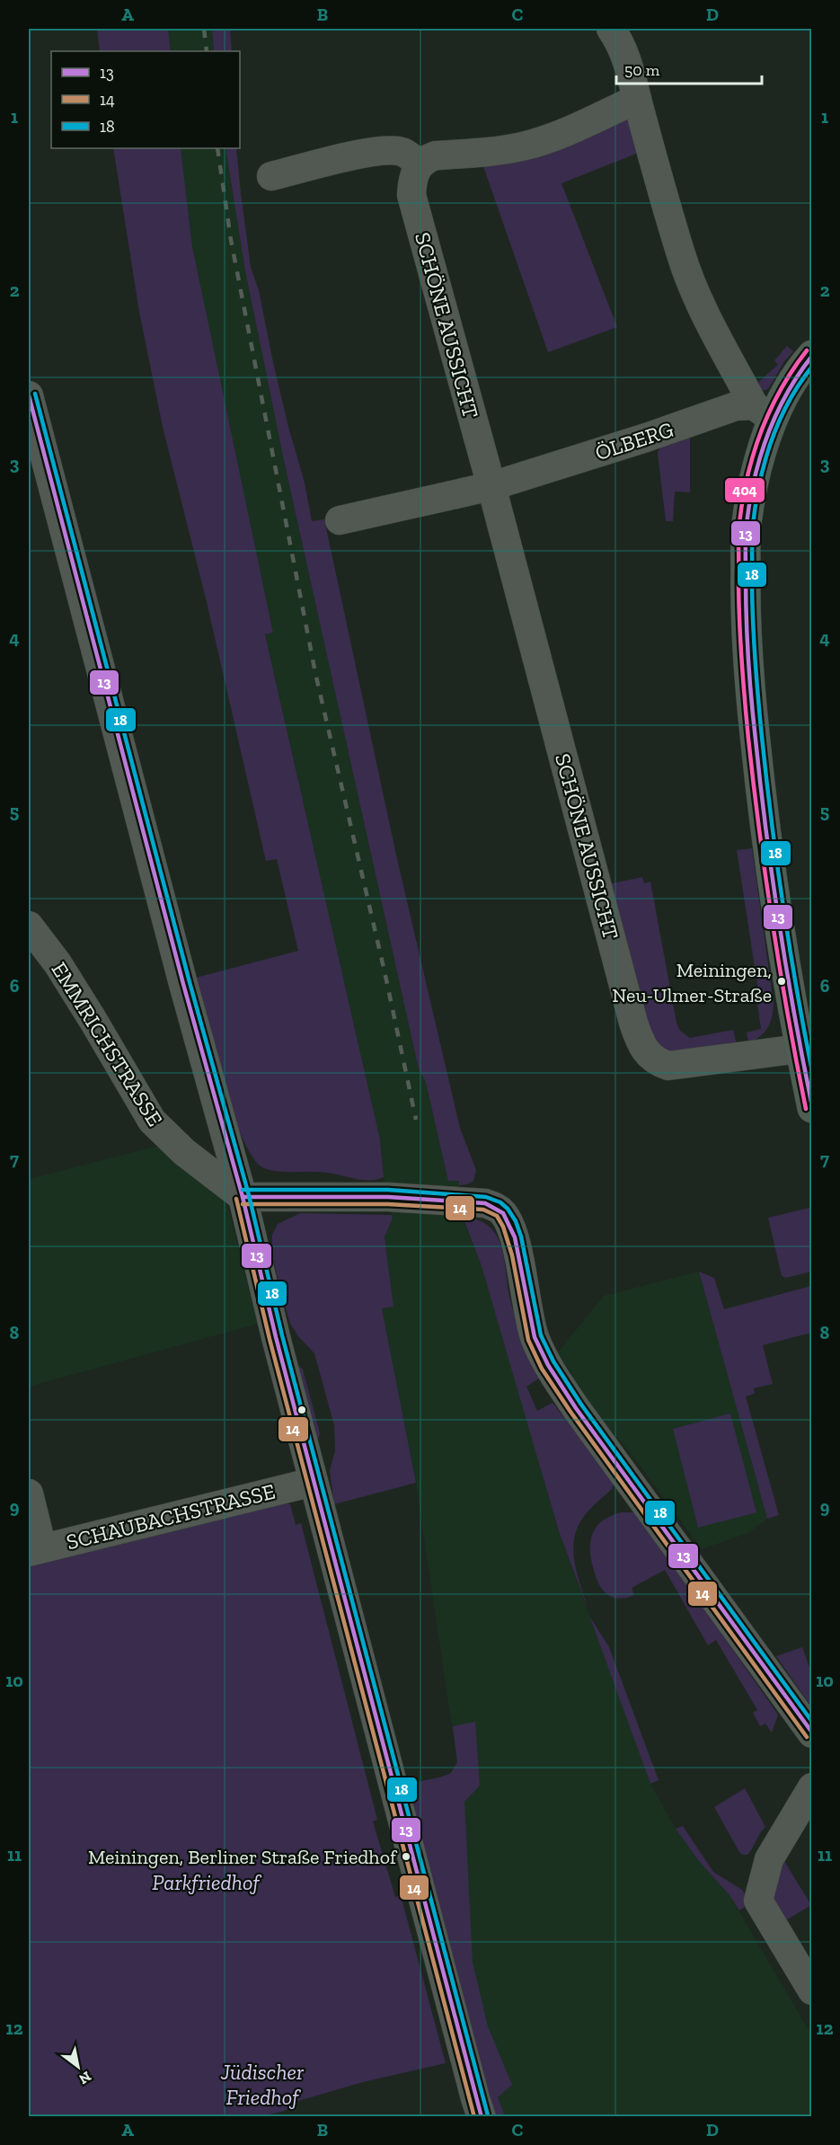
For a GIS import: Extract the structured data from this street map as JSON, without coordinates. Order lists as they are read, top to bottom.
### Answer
{
  "streets": {
    "street": [
      "SCHÖNE AUSSICHT",
      "ÖLBERG",
      "EMMRICHSTRASSE",
      "SCHAUBACHSTRASSE"
    ]
  },
  "crossings": [
    ["SCHÖNE AUSSICHT", "ÖLBERG"]
  ],
  "parks": ["Parkfriedhof", "Jüdischer Friedhof"],
  "places": ["Meiningen, Neu-Ulmer-Straße", "Meiningen, Berliner Straße Friedhof"],
  "lines": [
    "transit line 404",
    "transit line 13",
    "transit line 18",
    "transit line 14"
  ],
  "legend": ["13", "14", "18"],
  "scale_bar": "50 m",
  "north": "bottom right",
  "grid": {
    "columns": [
      "A",
      "B",
      "C",
      "D"
    ],
    "rows": [
      "1",
      "2",
      "3",
      "4",
      "5",
      "6",
      "7",
      "8",
      "9",
      "10",
      "11",
      "12"
    ]
  }
}
